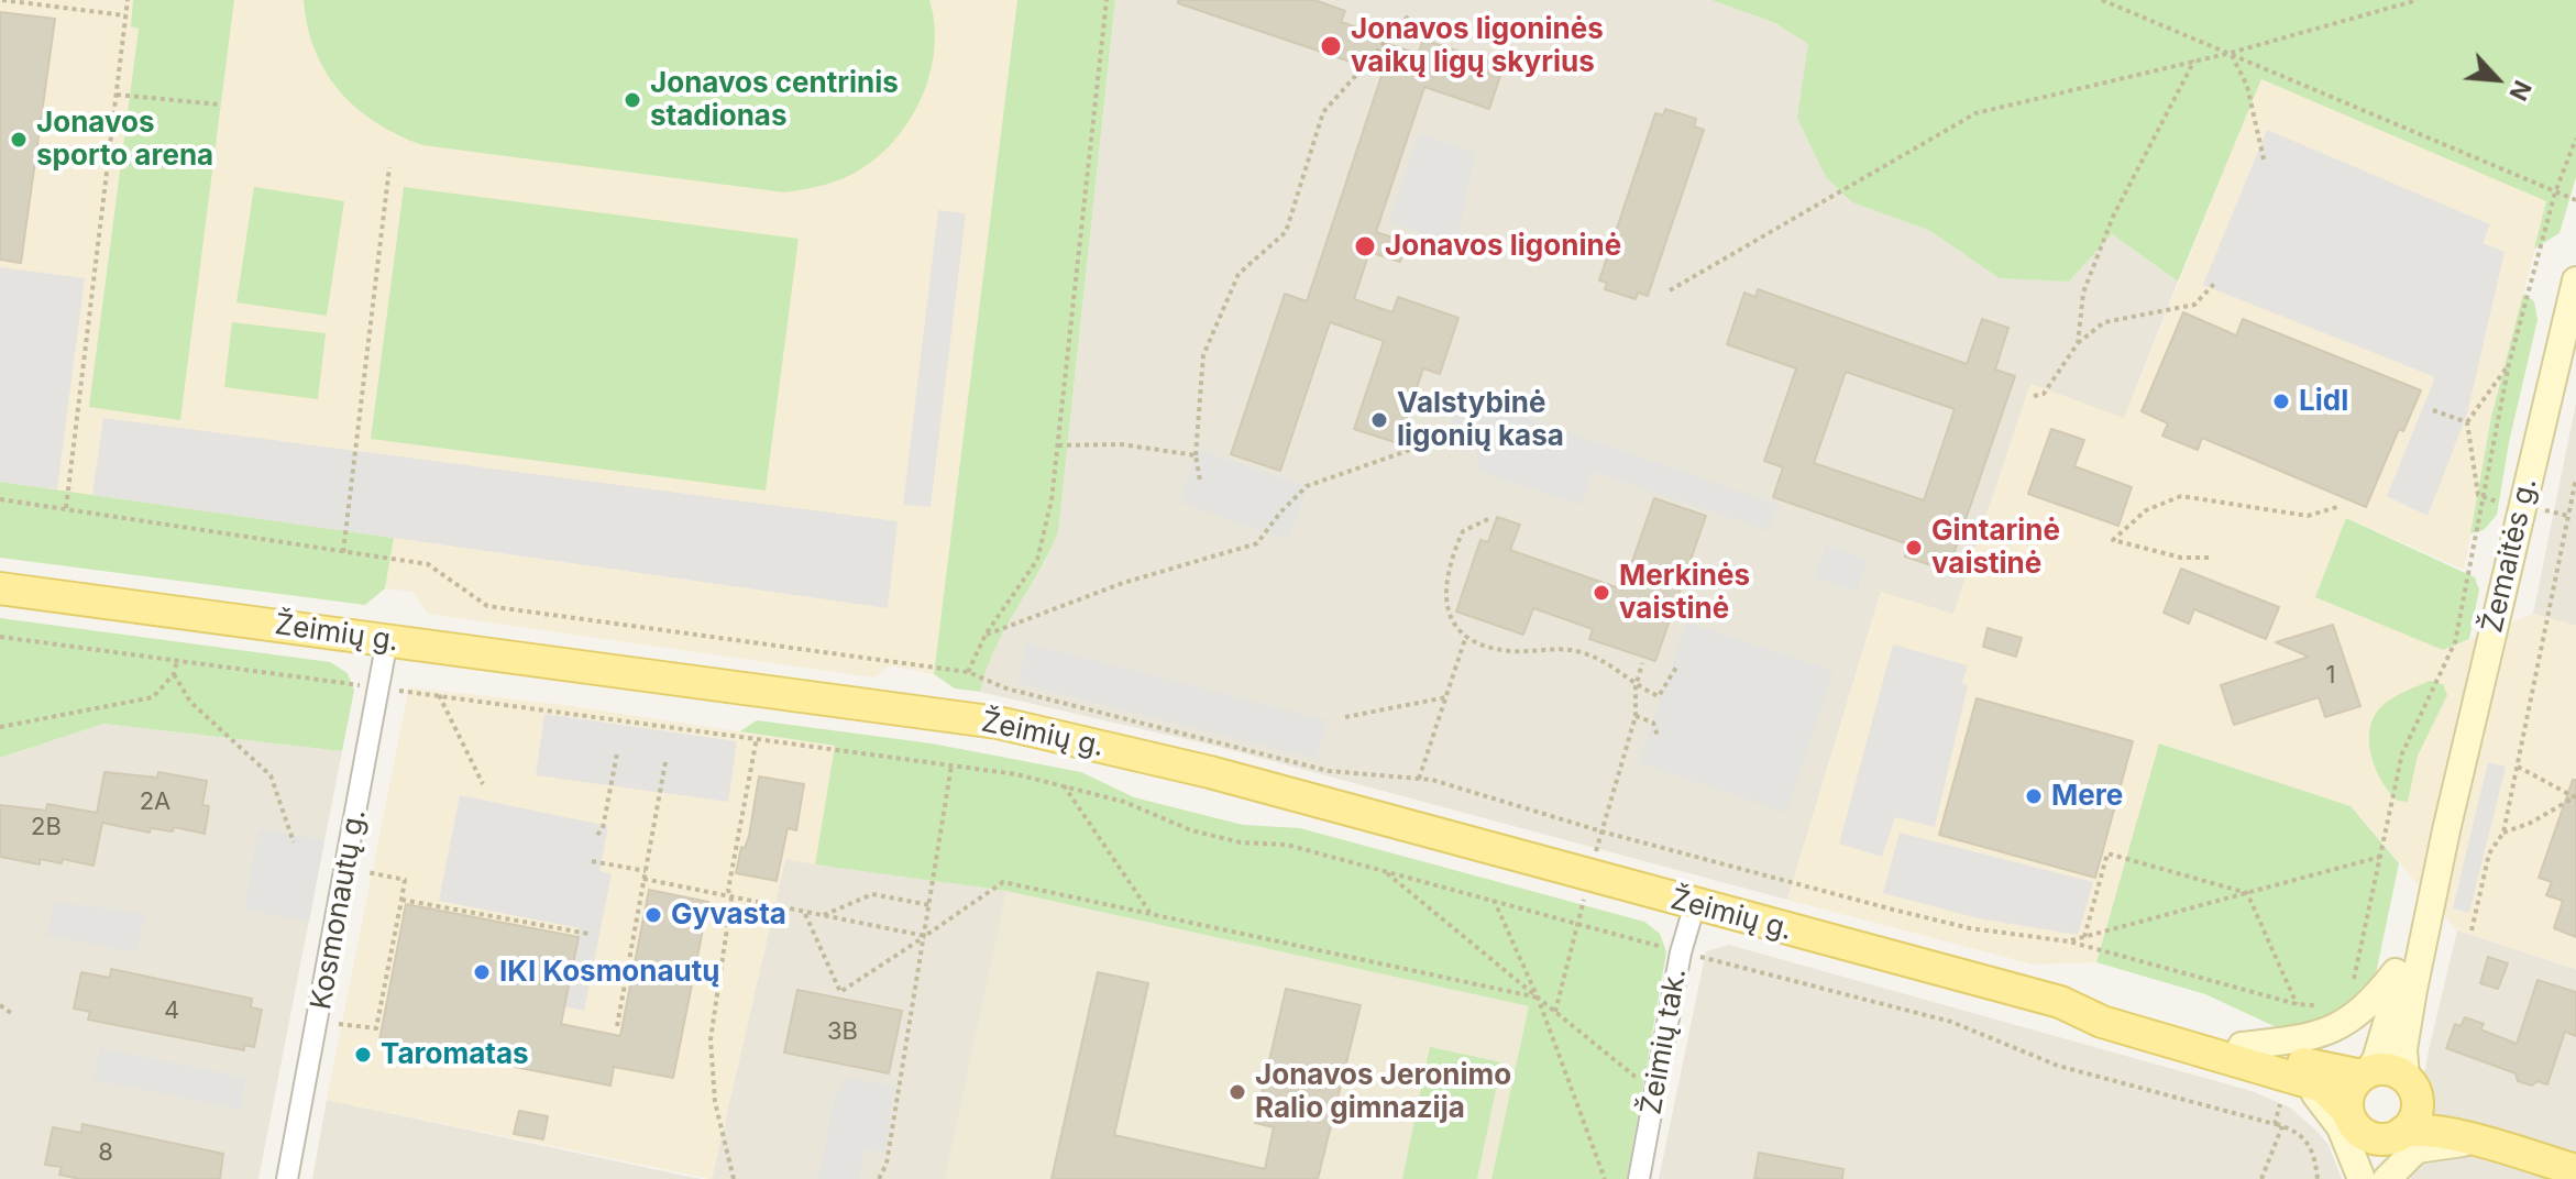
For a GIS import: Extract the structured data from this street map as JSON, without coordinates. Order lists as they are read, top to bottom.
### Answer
{
  "streets": {
    "main road": ["Žemaitės g.", "Žeimių g."],
    "street": ["Kosmonautų g.", "Žeimių tak."]
  },
  "crossings": [
    ["Žemaitės g.", "Žeimių g."],
    ["Žeimių g.", "Kosmonautų g."],
    ["Žeimių g.", "Žeimių tak."]
  ],
  "places": [
    "Jonavos ligoninės vaikų ligų skyrius",
    "Jonavos centrinis stadionas",
    "Jonavos sporto arena",
    "Jonavos ligoninė",
    "Lidl",
    "Valstybinė ligonių kasa",
    "Gintarinė vaistinė",
    "Merkinės vaistinė",
    "Mere",
    "Gyvasta",
    "IKI Kosmonautų",
    "Taromatas",
    "Jonavos Jeronimo Ralio gimnazija"
  ],
  "house_numbers": [
    "1",
    "2A",
    "2B",
    "4",
    "3B",
    "8"
  ],
  "north": "bottom right"
}
